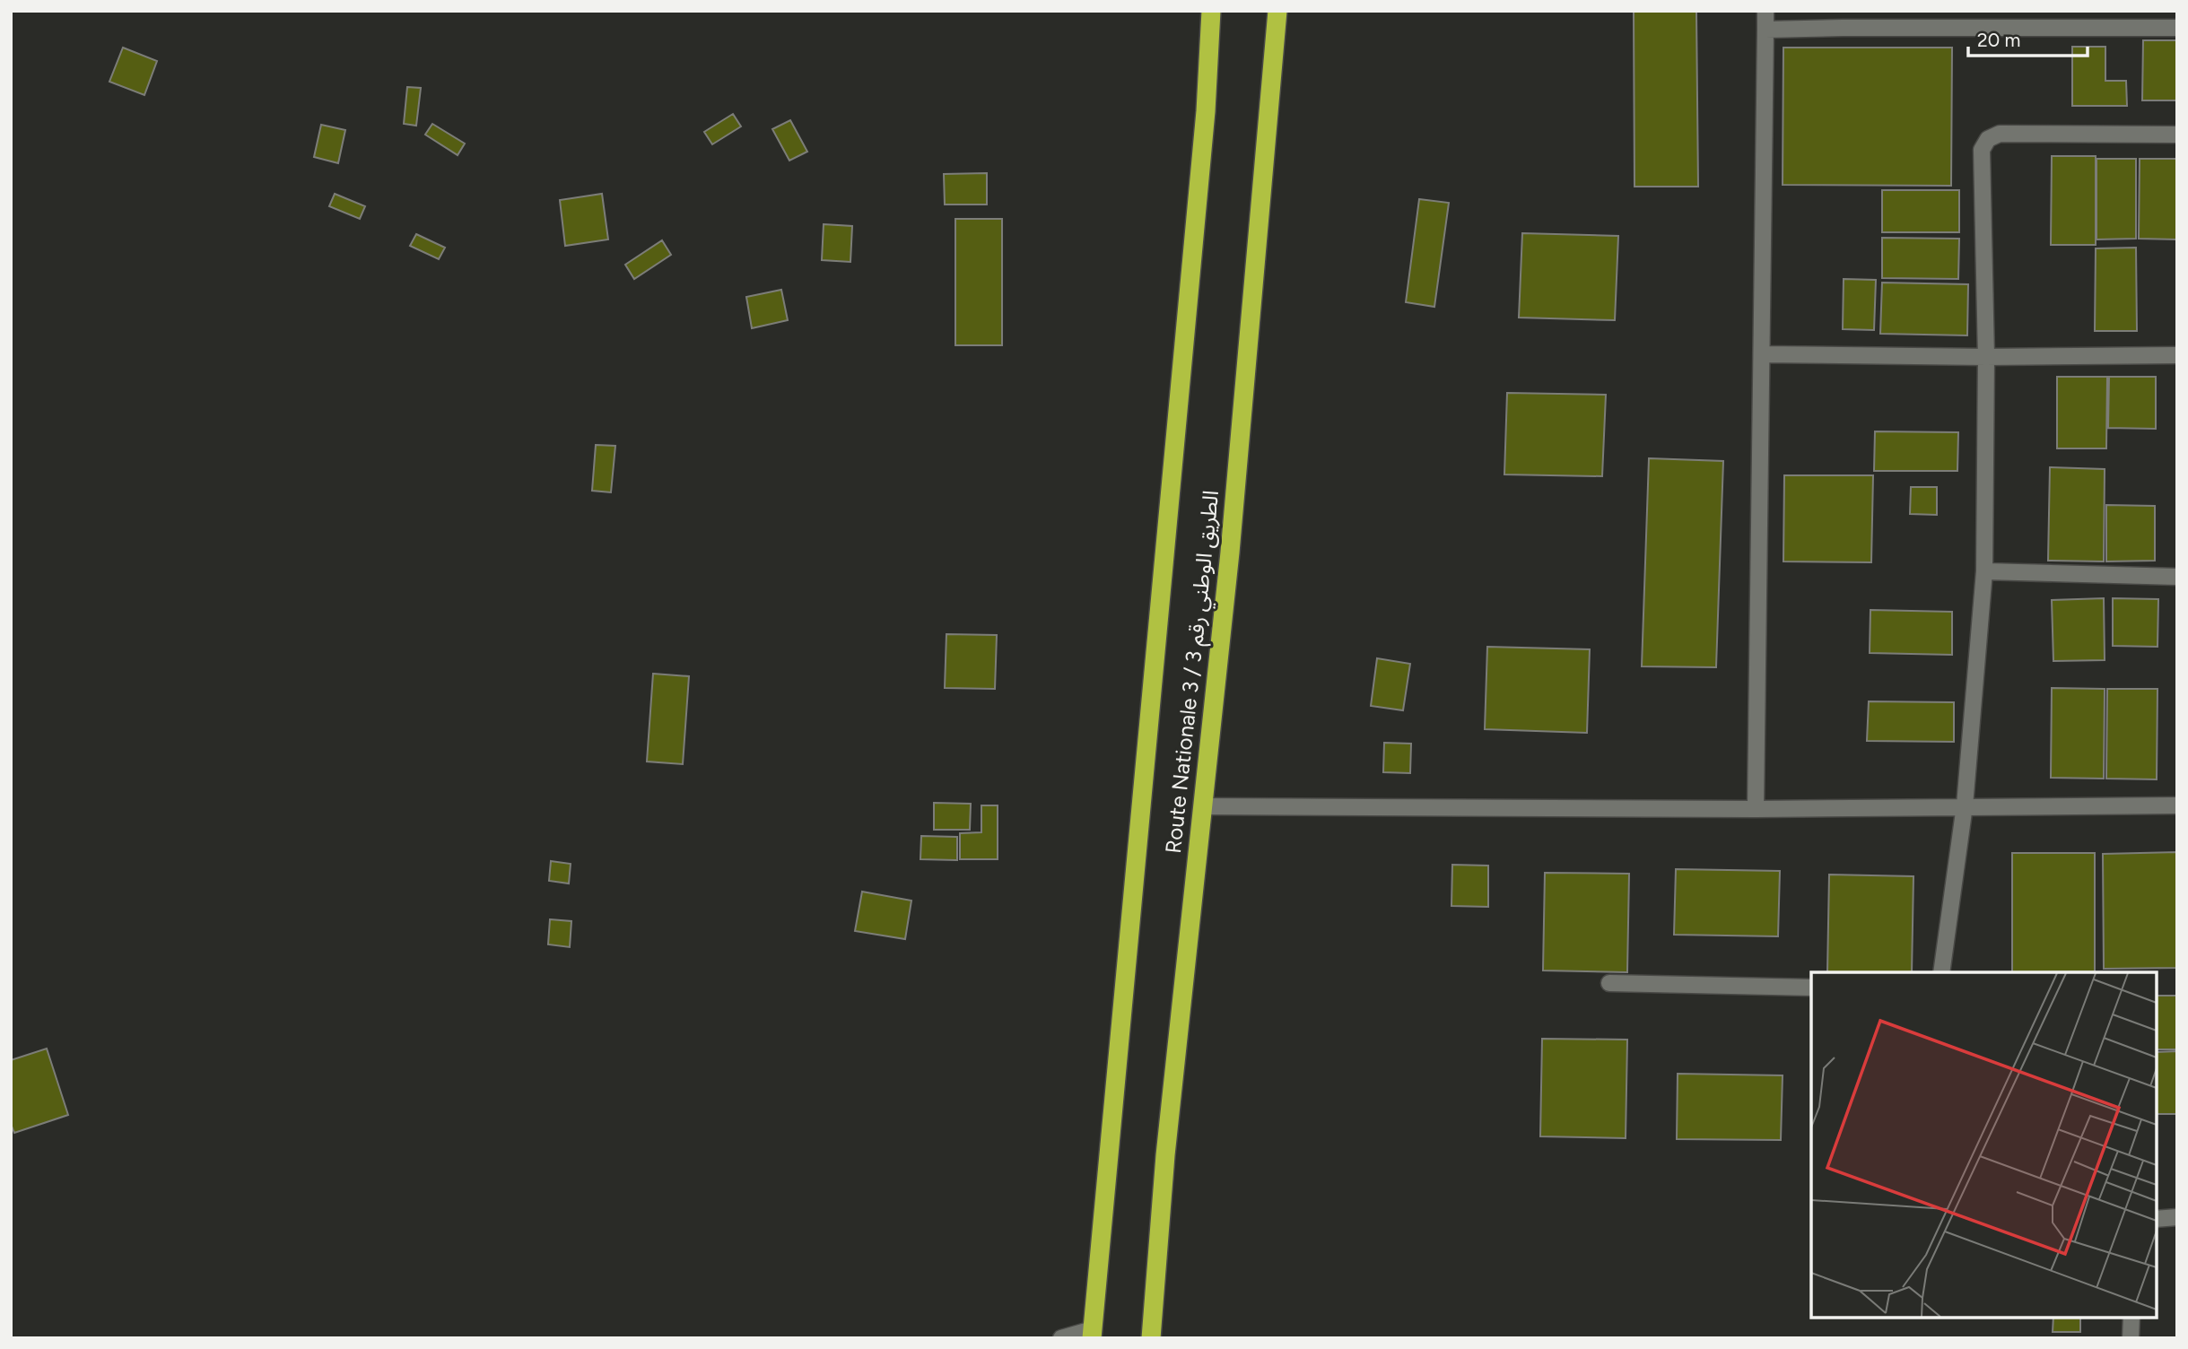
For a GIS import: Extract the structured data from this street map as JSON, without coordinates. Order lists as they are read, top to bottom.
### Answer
{
  "streets": {
    "highway": ["Route Nationale 3 / الطريق الوطني رقم 3"]
  },
  "scale_bar": "20 m"
}
